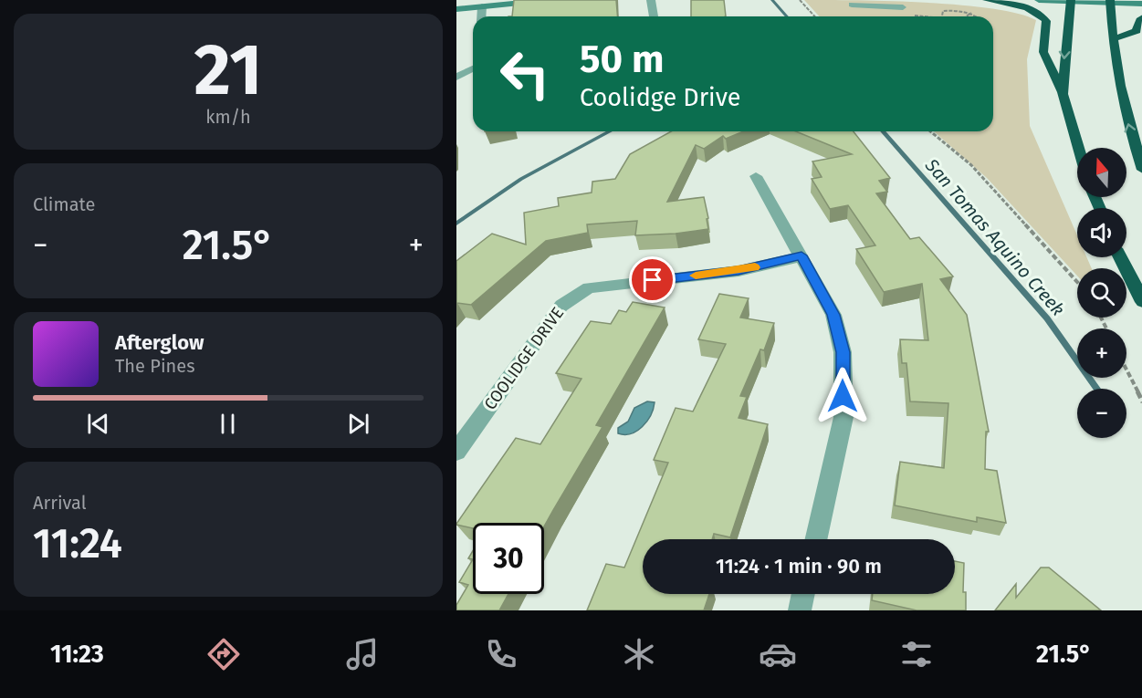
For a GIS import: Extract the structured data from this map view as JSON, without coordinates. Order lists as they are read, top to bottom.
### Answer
{
  "streets": {
    "street": ["COOLIDGE DRIVE"]
  },
  "water": ["San Tomas Aquino Creek"],
  "north": "top",
  "page": {
    "tile": [
      ["21", "km/h"],
      "Climate",
      ["Arrival", "11:24"]
    ],
    "turn": ["50 m", "Coolidge Drive"],
    "map_buttons": ["+", "−"],
    "heat": ["−", "21.5°", "+"],
    "song": ["Afterglow", "The Pines"],
    "limit": "30",
    "trip": "11:24 · 1 min · 90 m",
    "tabs": ["11:23", "21.5°"]
  }
}
